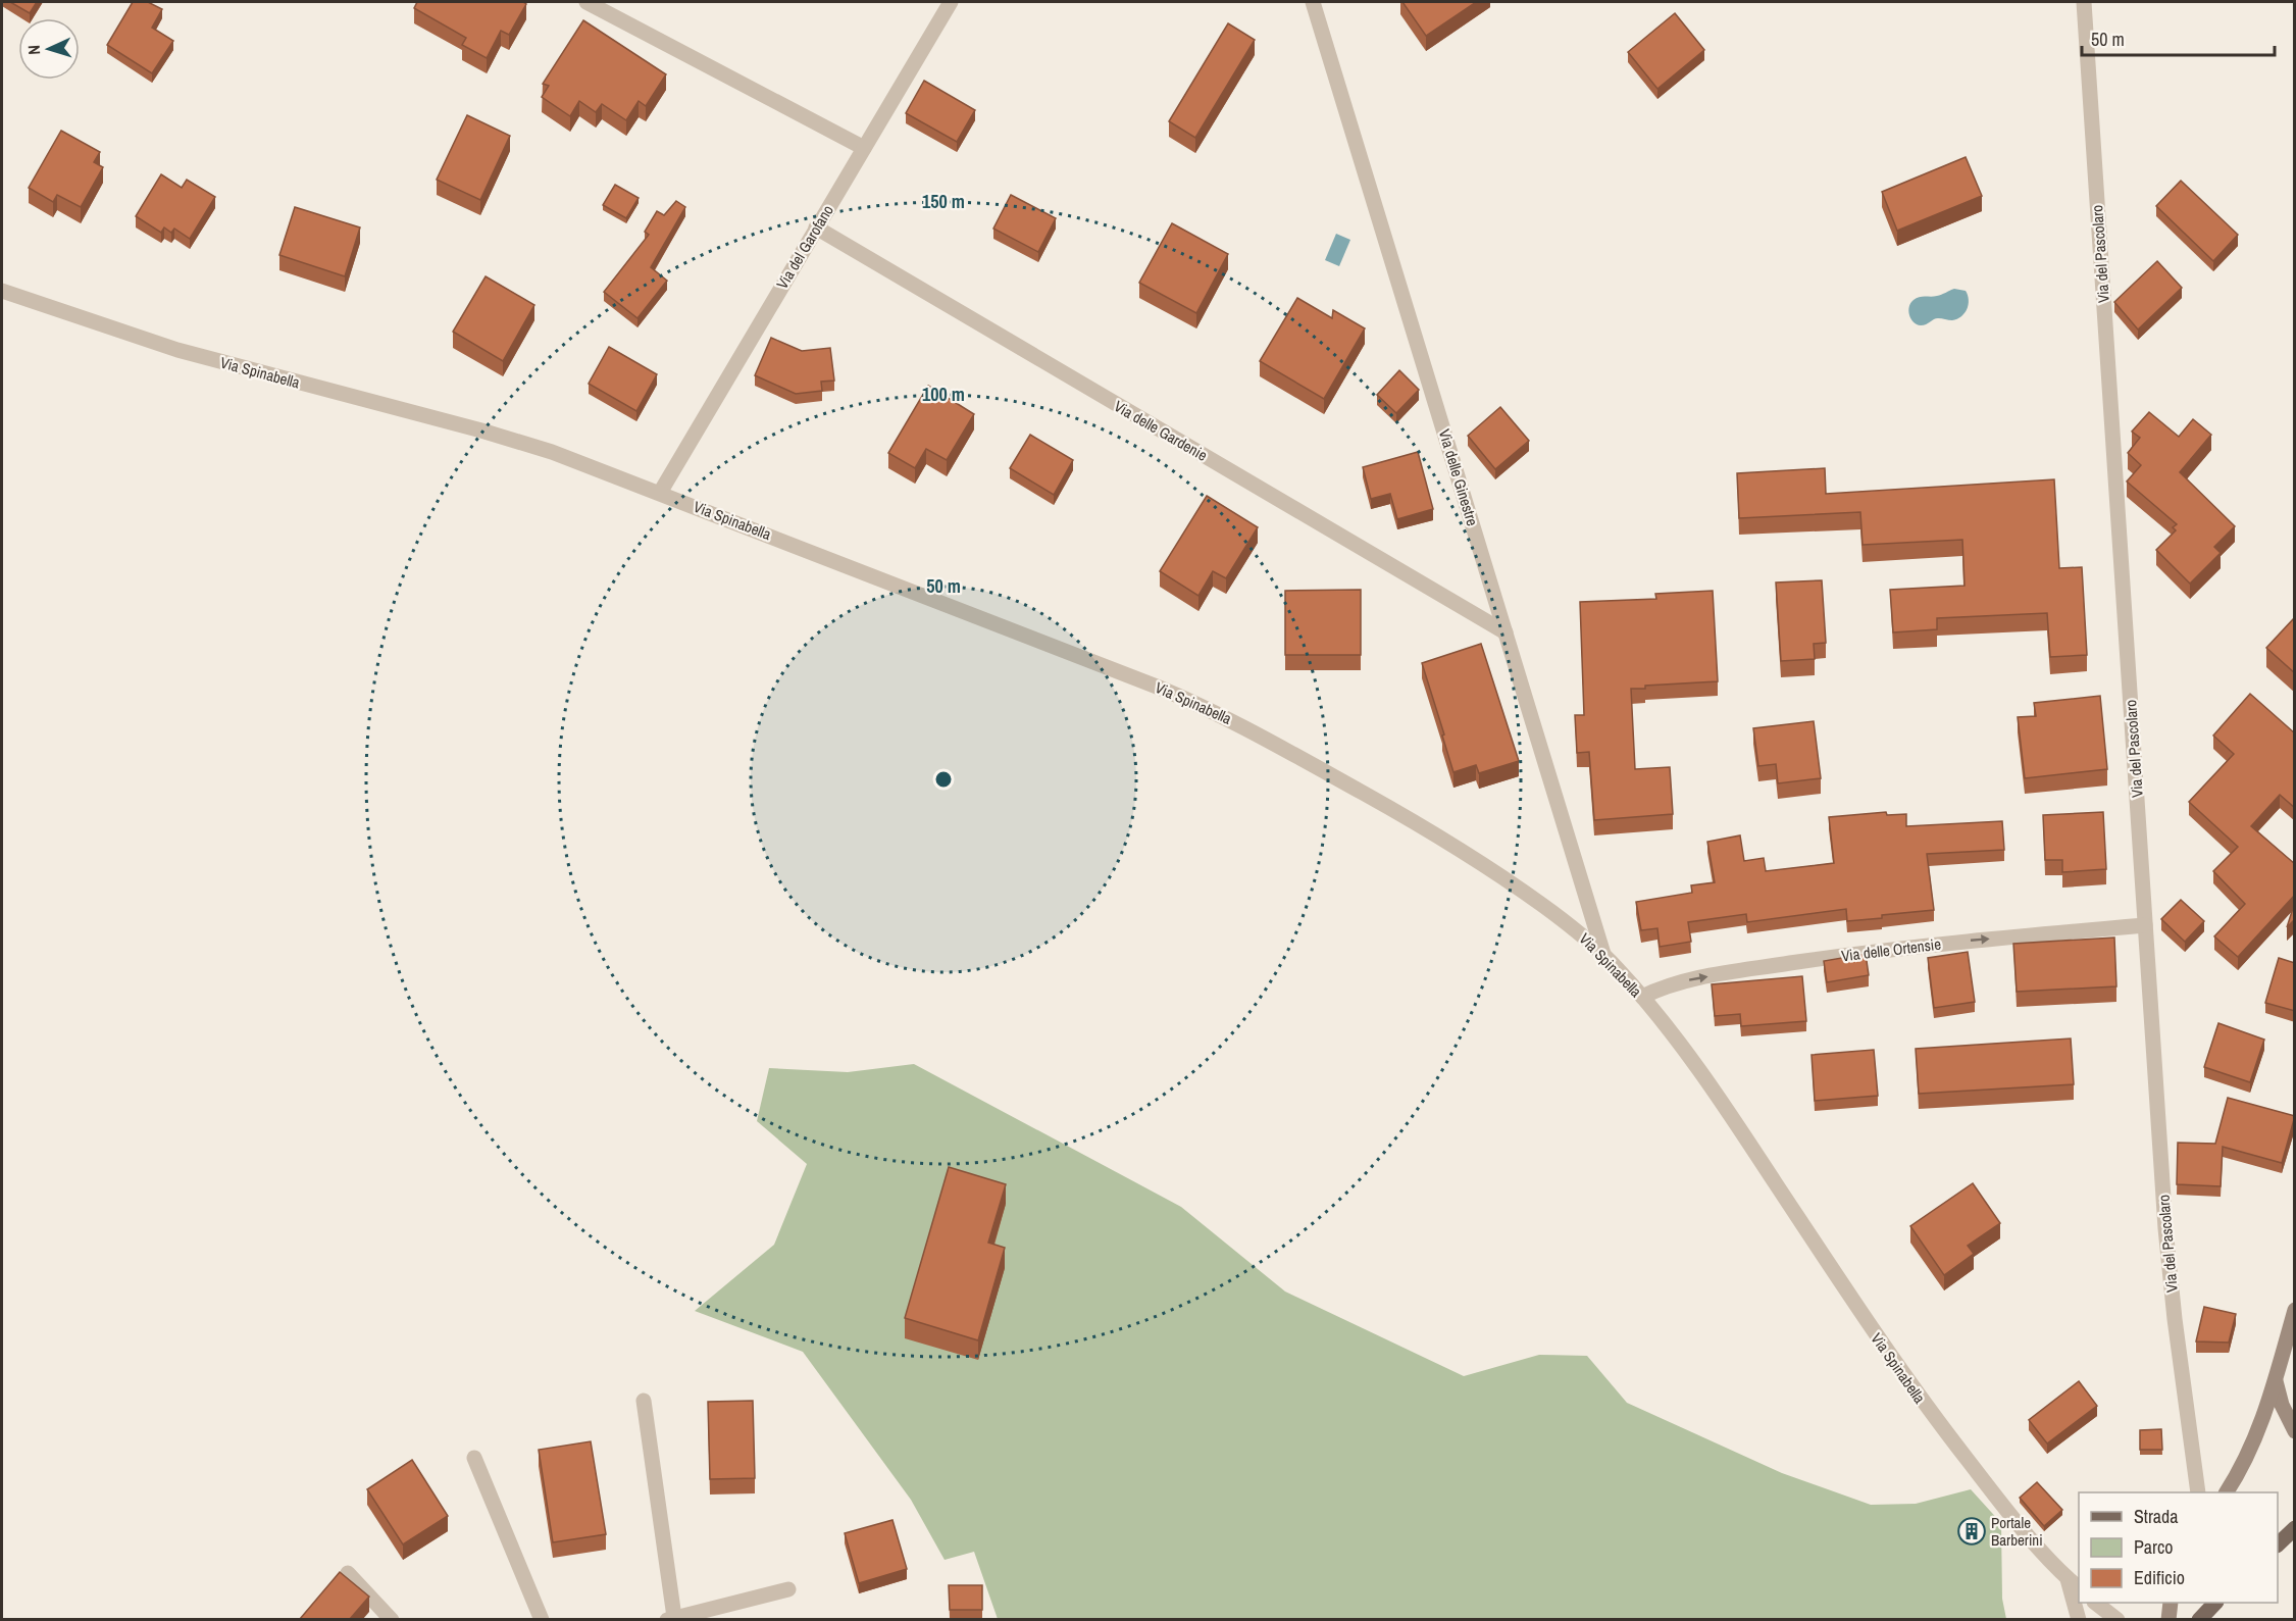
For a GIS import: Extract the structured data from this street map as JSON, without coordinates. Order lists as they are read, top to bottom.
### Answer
{
  "streets": {
    "street": [
      "Via del Garofano",
      "Via del Pascolaro",
      "Via Spinabella",
      "Via delle Gardenie",
      "Via delle Ginestre",
      "Via delle Ortensie"
    ]
  },
  "crossings": [
    ["Via del Garofano", "Via Spinabella"],
    ["Via del Garofano", "Via delle Gardenie"],
    ["Via del Pascolaro", "Via delle Ortensie"],
    ["Via Spinabella", "Via delle Ginestre"],
    ["Via Spinabella", "Via delle Ortensie"],
    ["Via delle Gardenie", "Via delle Ginestre"]
  ],
  "one_way": ["Via delle Ortensie"],
  "places": {
    "building": ["Portale Barberini"]
  },
  "legend": ["Strada", "Parco", "Edificio"],
  "scale_bar": "50 m",
  "north": "left",
  "rings": ["150 m", "100 m", "50 m"]
}
